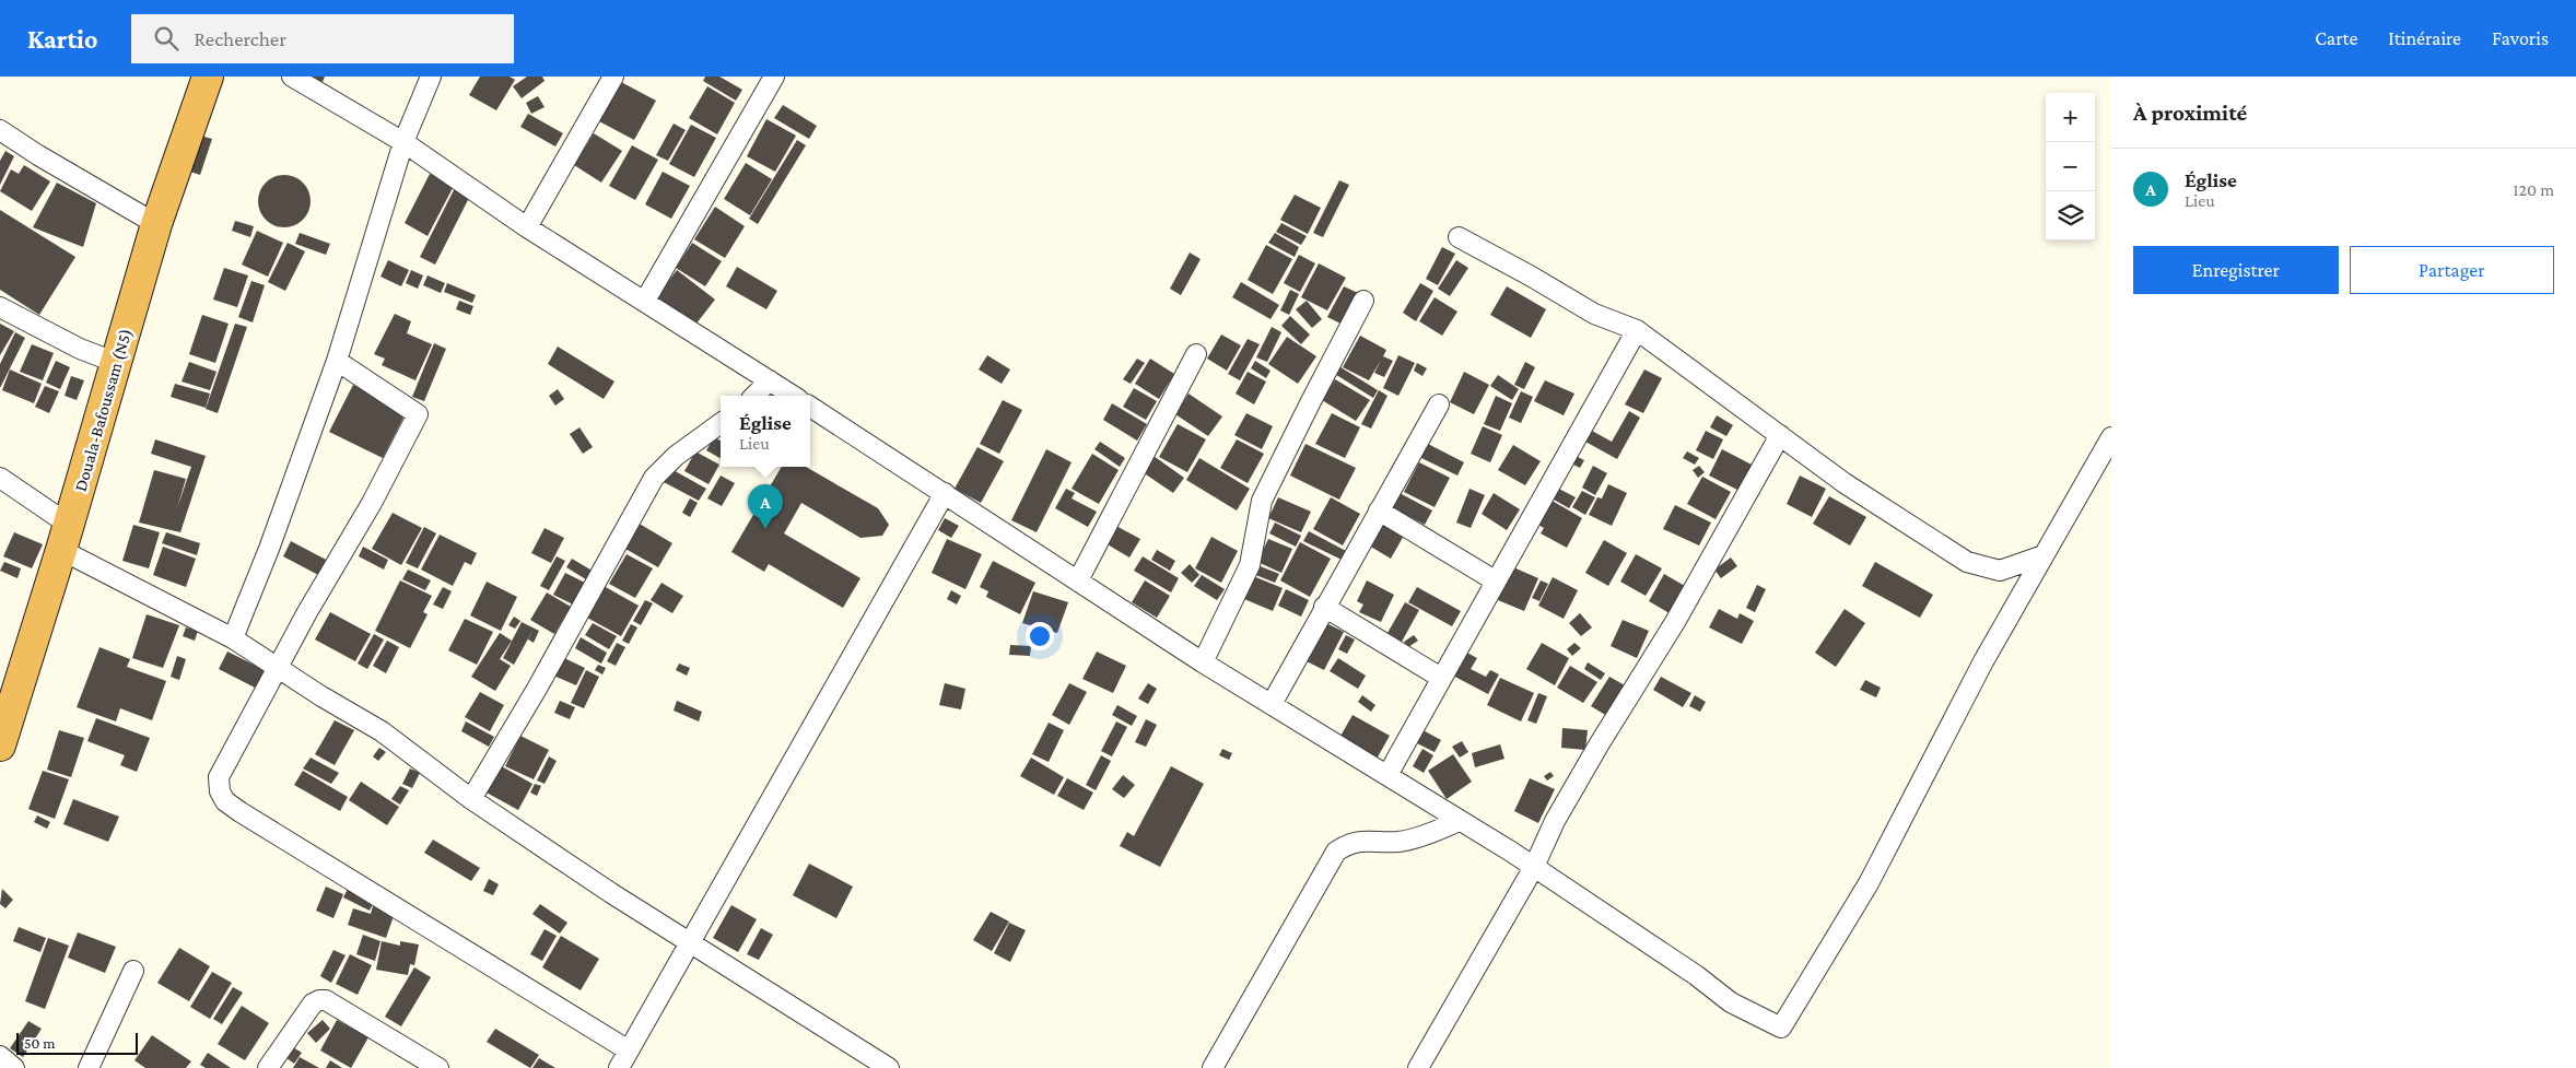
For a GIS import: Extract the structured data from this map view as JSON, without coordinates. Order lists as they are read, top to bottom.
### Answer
{
  "streets": {
    "highway": ["Douala-Bafoussam (N5)"]
  },
  "scale_bar": "50 m",
  "page": {
    "header": "Kartio",
    "search": "Rechercher",
    "nav": ["Carte", "Itinéraire", "Favoris"],
    "heading": "À proximité",
    "map_buttons": ["+", "−"],
    "list": [
      {
        "mark": "A",
        "name": "Église",
        "note": "Lieu",
        "value": "120 m"
      }
    ],
    "buttons": ["Enregistrer", "Partager"],
    "popup": ["Église", "Lieu"],
    "pins": "A",
    "scale": "50 m"
  }
}
